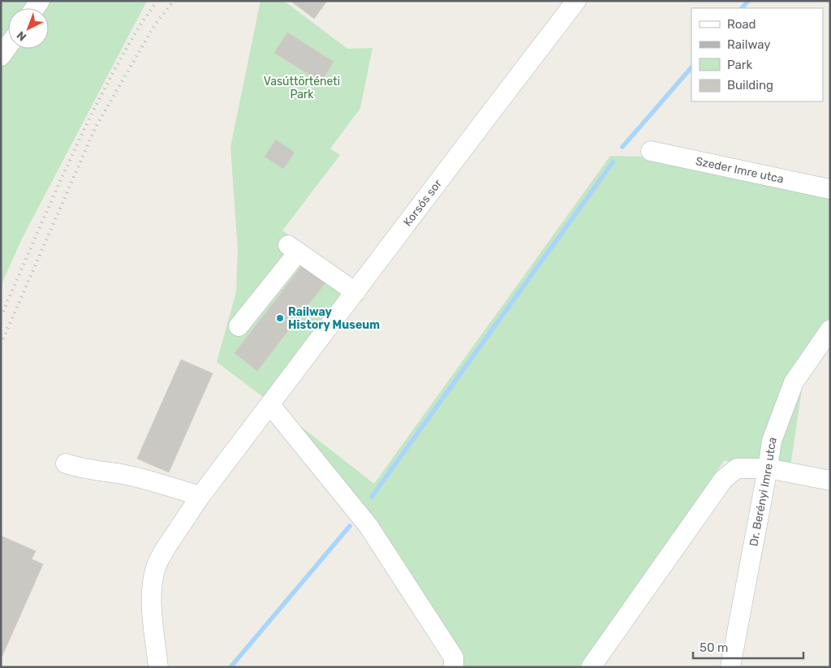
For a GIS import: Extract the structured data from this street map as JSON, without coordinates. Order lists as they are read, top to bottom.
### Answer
{
  "streets": {
    "street": ["Szeder Imre utca", "Korsós sor", "Dr. Berényi Imre utca"]
  },
  "parks": ["Vasúttörténeti Park"],
  "places": ["Railway History Museum"],
  "legend": [
    "Road",
    "Railway",
    "Park",
    "Building"
  ],
  "scale_bar": "50 m",
  "north": "bottom left"
}
